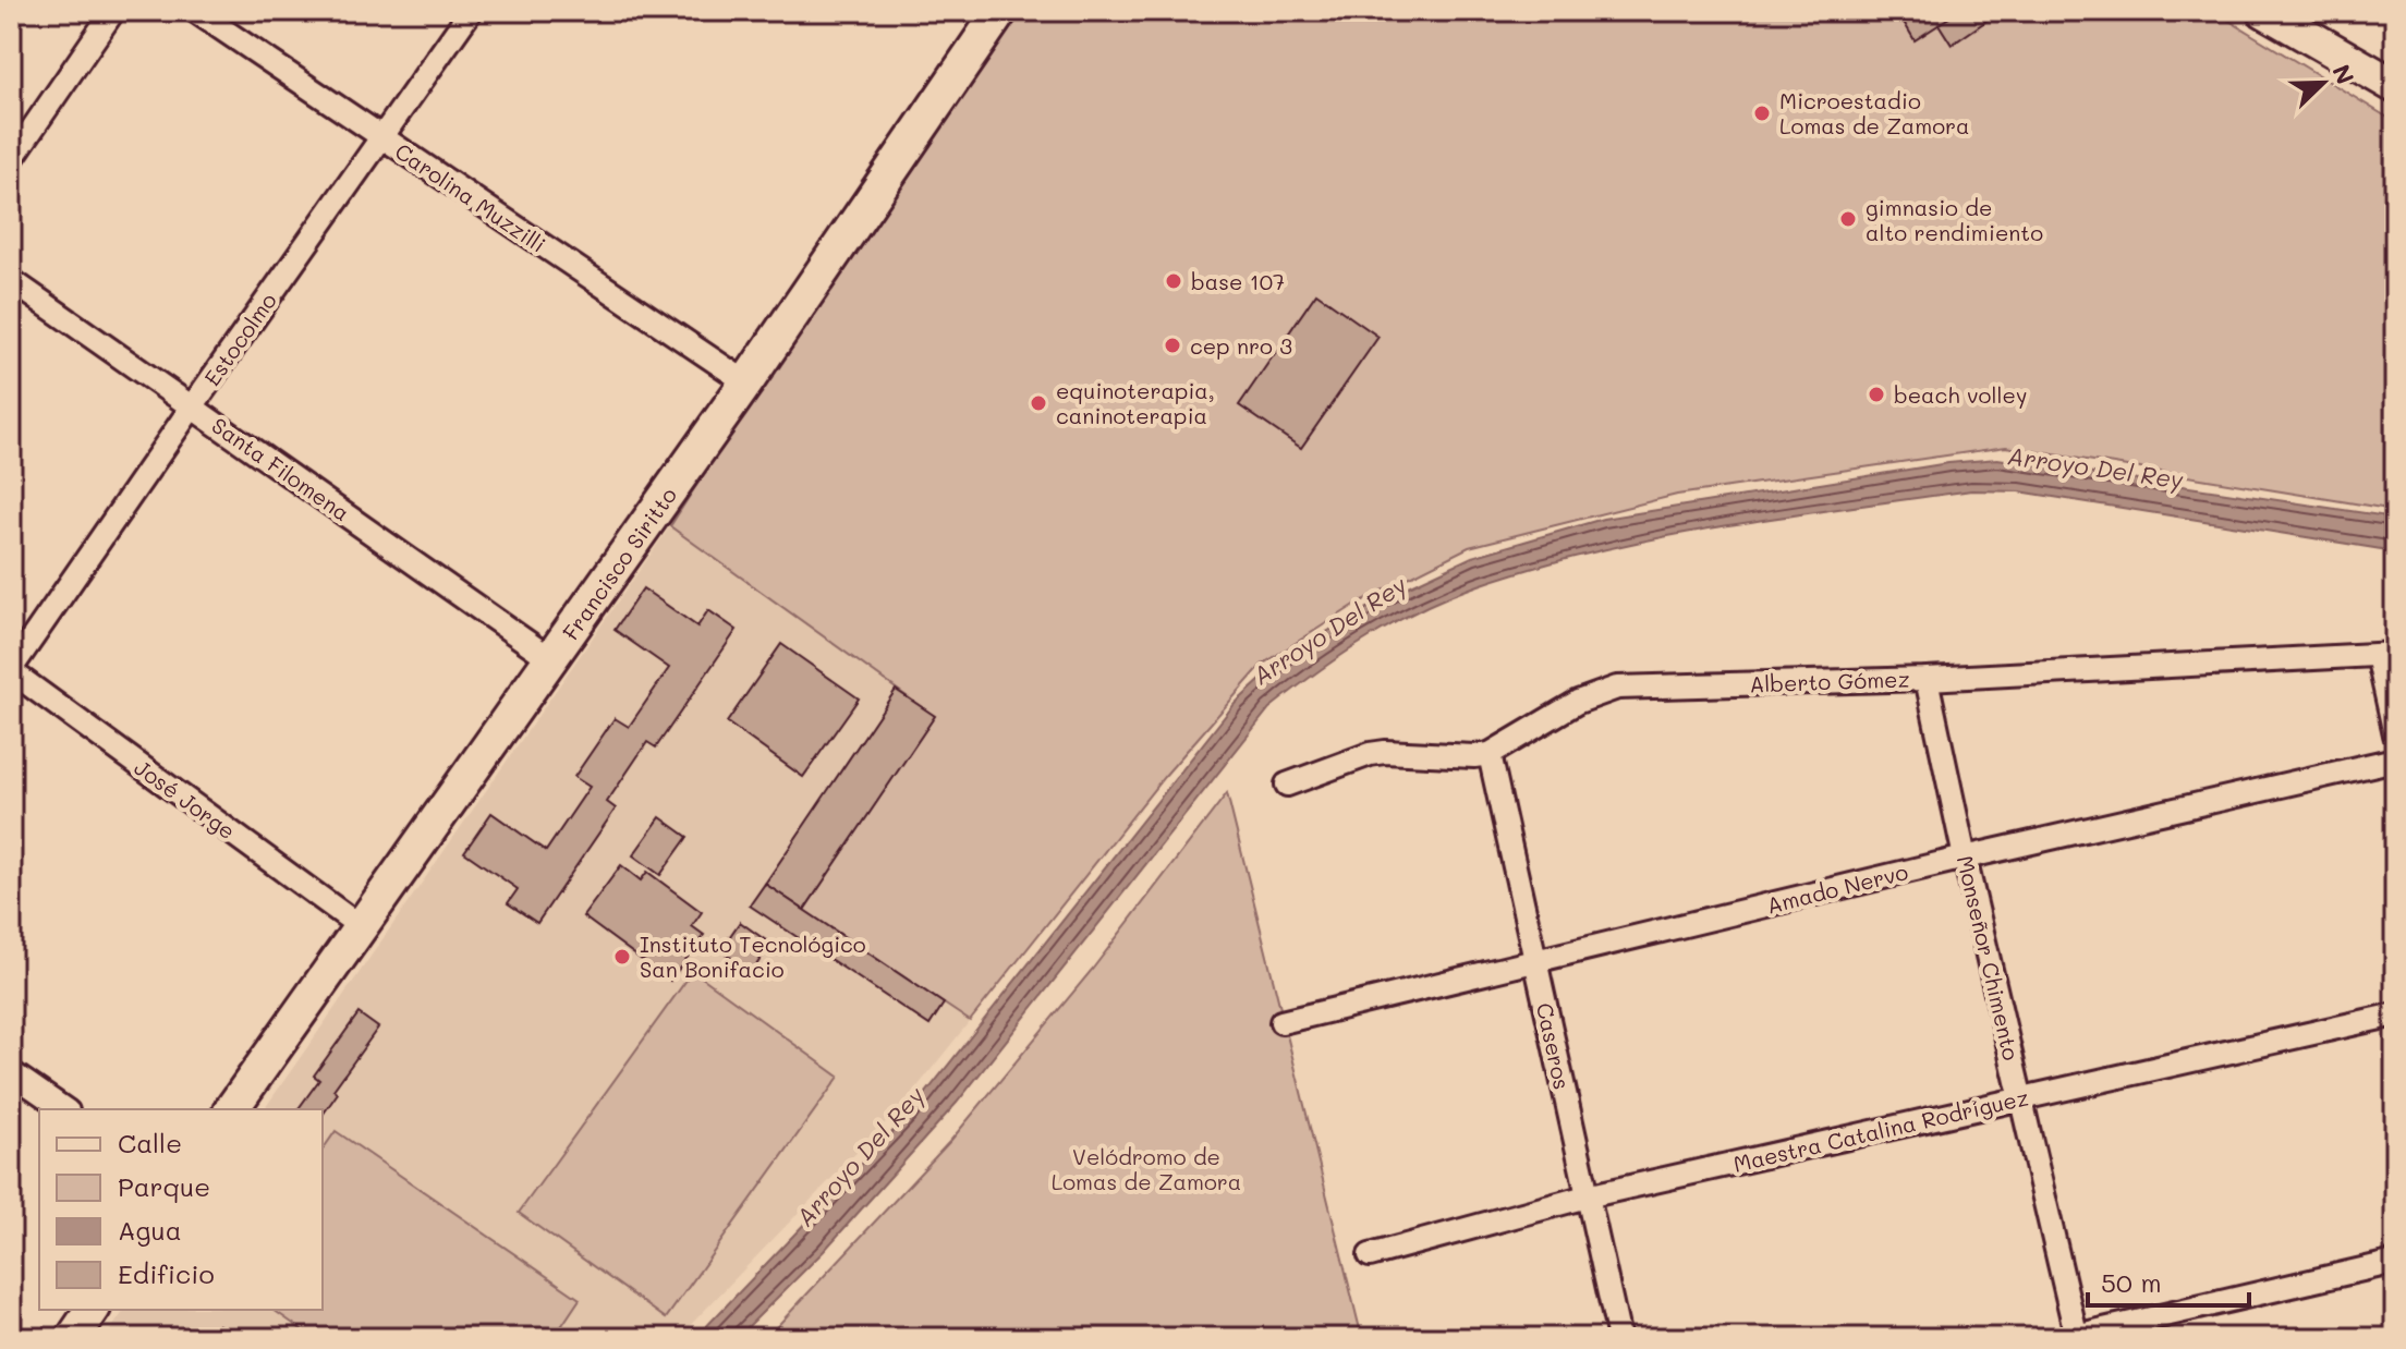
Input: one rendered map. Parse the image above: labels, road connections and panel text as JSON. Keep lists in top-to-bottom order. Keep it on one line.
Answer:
{"streets":{"street":["Carolina Muzzilli","Estocolmo","Santa Filomena","Francisco Siritto","Alberto Gómez","José Jorge","Amado Nervo","Monseñor Chimento","Caseros","Maestra Catalina Rodríguez"]},"crossings":[["Carolina Muzzilli","Estocolmo"],["Carolina Muzzilli","Francisco Siritto"],["Estocolmo","Santa Filomena"],["Estocolmo","José Jorge"],["Santa Filomena","Francisco Siritto"],["Francisco Siritto","José Jorge"],["Alberto Gómez","Monseñor Chimento"],["Alberto Gómez","Caseros"],["Amado Nervo","Monseñor Chimento"],["Amado Nervo","Caseros"],["Monseñor Chimento","Maestra Catalina Rodríguez"],["Caseros","Maestra Catalina Rodríguez"]],"water":["Arroyo Del Rey"],"parks":["Velódromo de Lomas de Zamora"],"places":["Microestadio Lomas de Zamora","gimnasio de alto rendimiento","base 107","cep nro 3","beach volley","equinoterapia, caninoterapia","Instituto Tecnológico San Bonifacio"],"legend":["Calle","Parque","Agua","Edificio"],"scale_bar":"50 m","north":"top right"}
